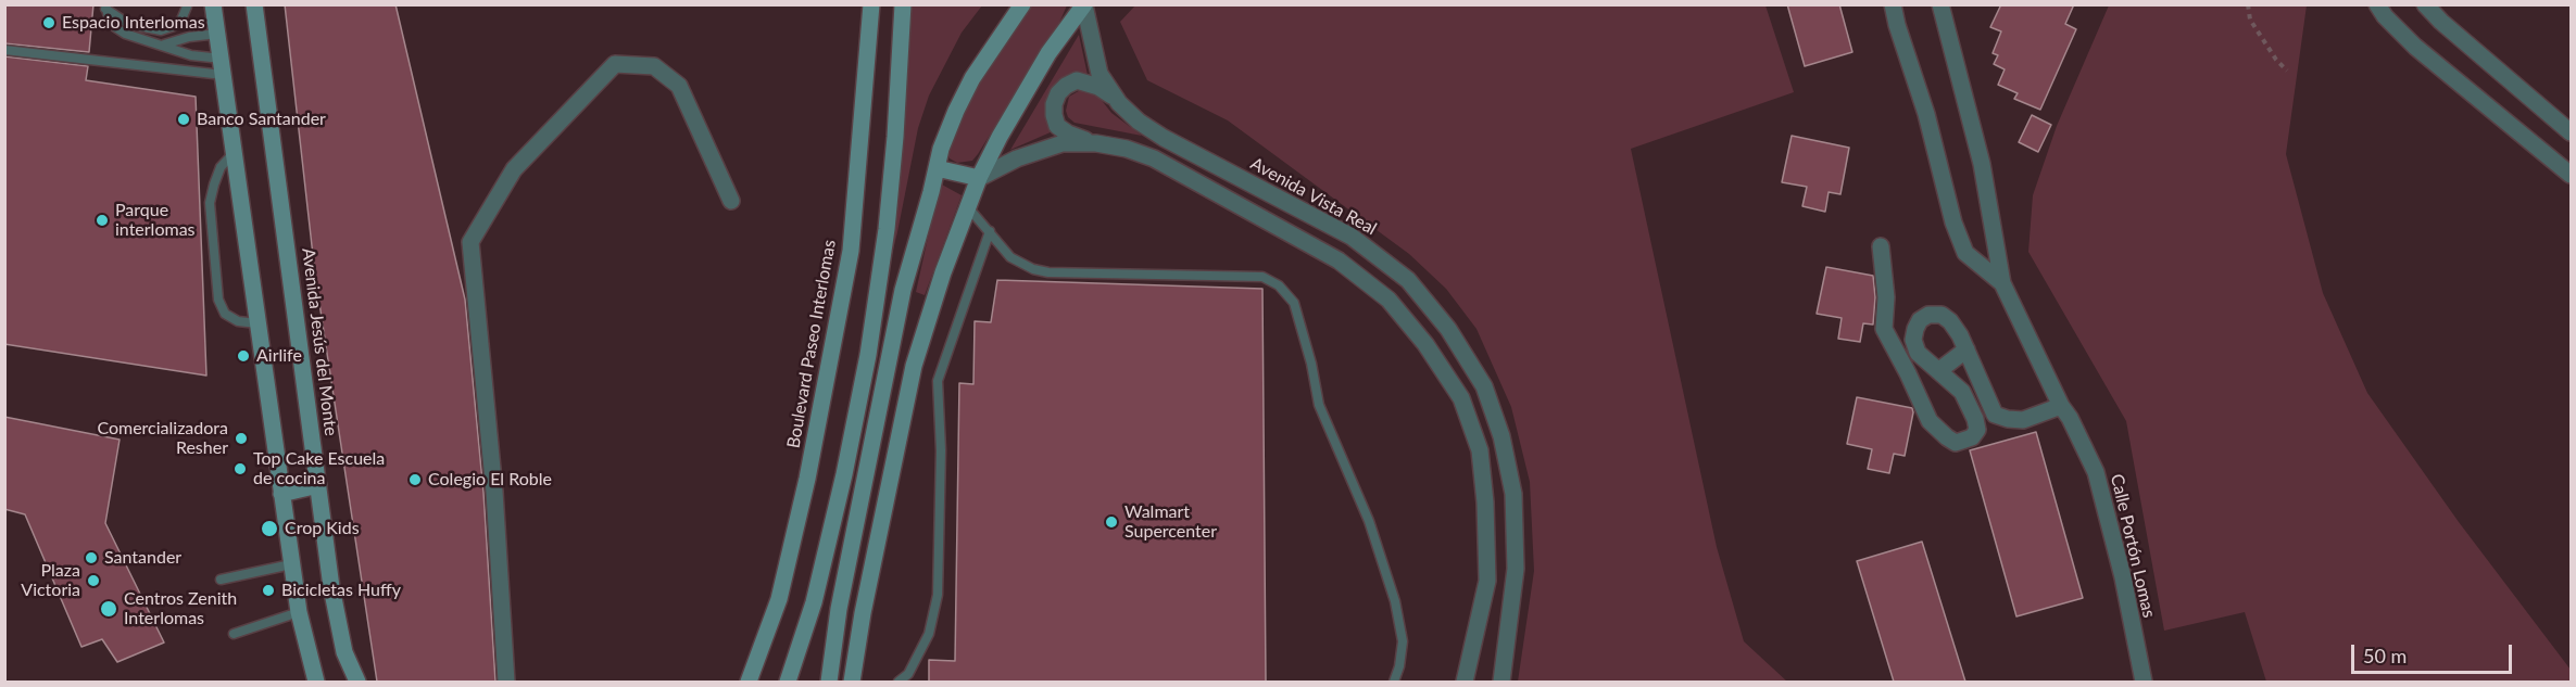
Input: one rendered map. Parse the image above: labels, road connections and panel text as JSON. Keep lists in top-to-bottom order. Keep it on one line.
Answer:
{"streets":{"main road":["Avenida Jesús del Monte","Boulevard Paseo Interlomas"],"street":["Avenida Vista Real","Calle Portón Lomas"]},"places":["Espacio Interlomas","Banco Santander","Parque interlomas","Airlife","Comercializadora Resher","Top Cake Escuela de cocina","Colegio El Roble","Walmart Supercenter","Crop Kids","Santander","Plaza Victoria","Bicicletas Huffy","Centros Zenith Interlomas"],"scale_bar":"50 m"}
